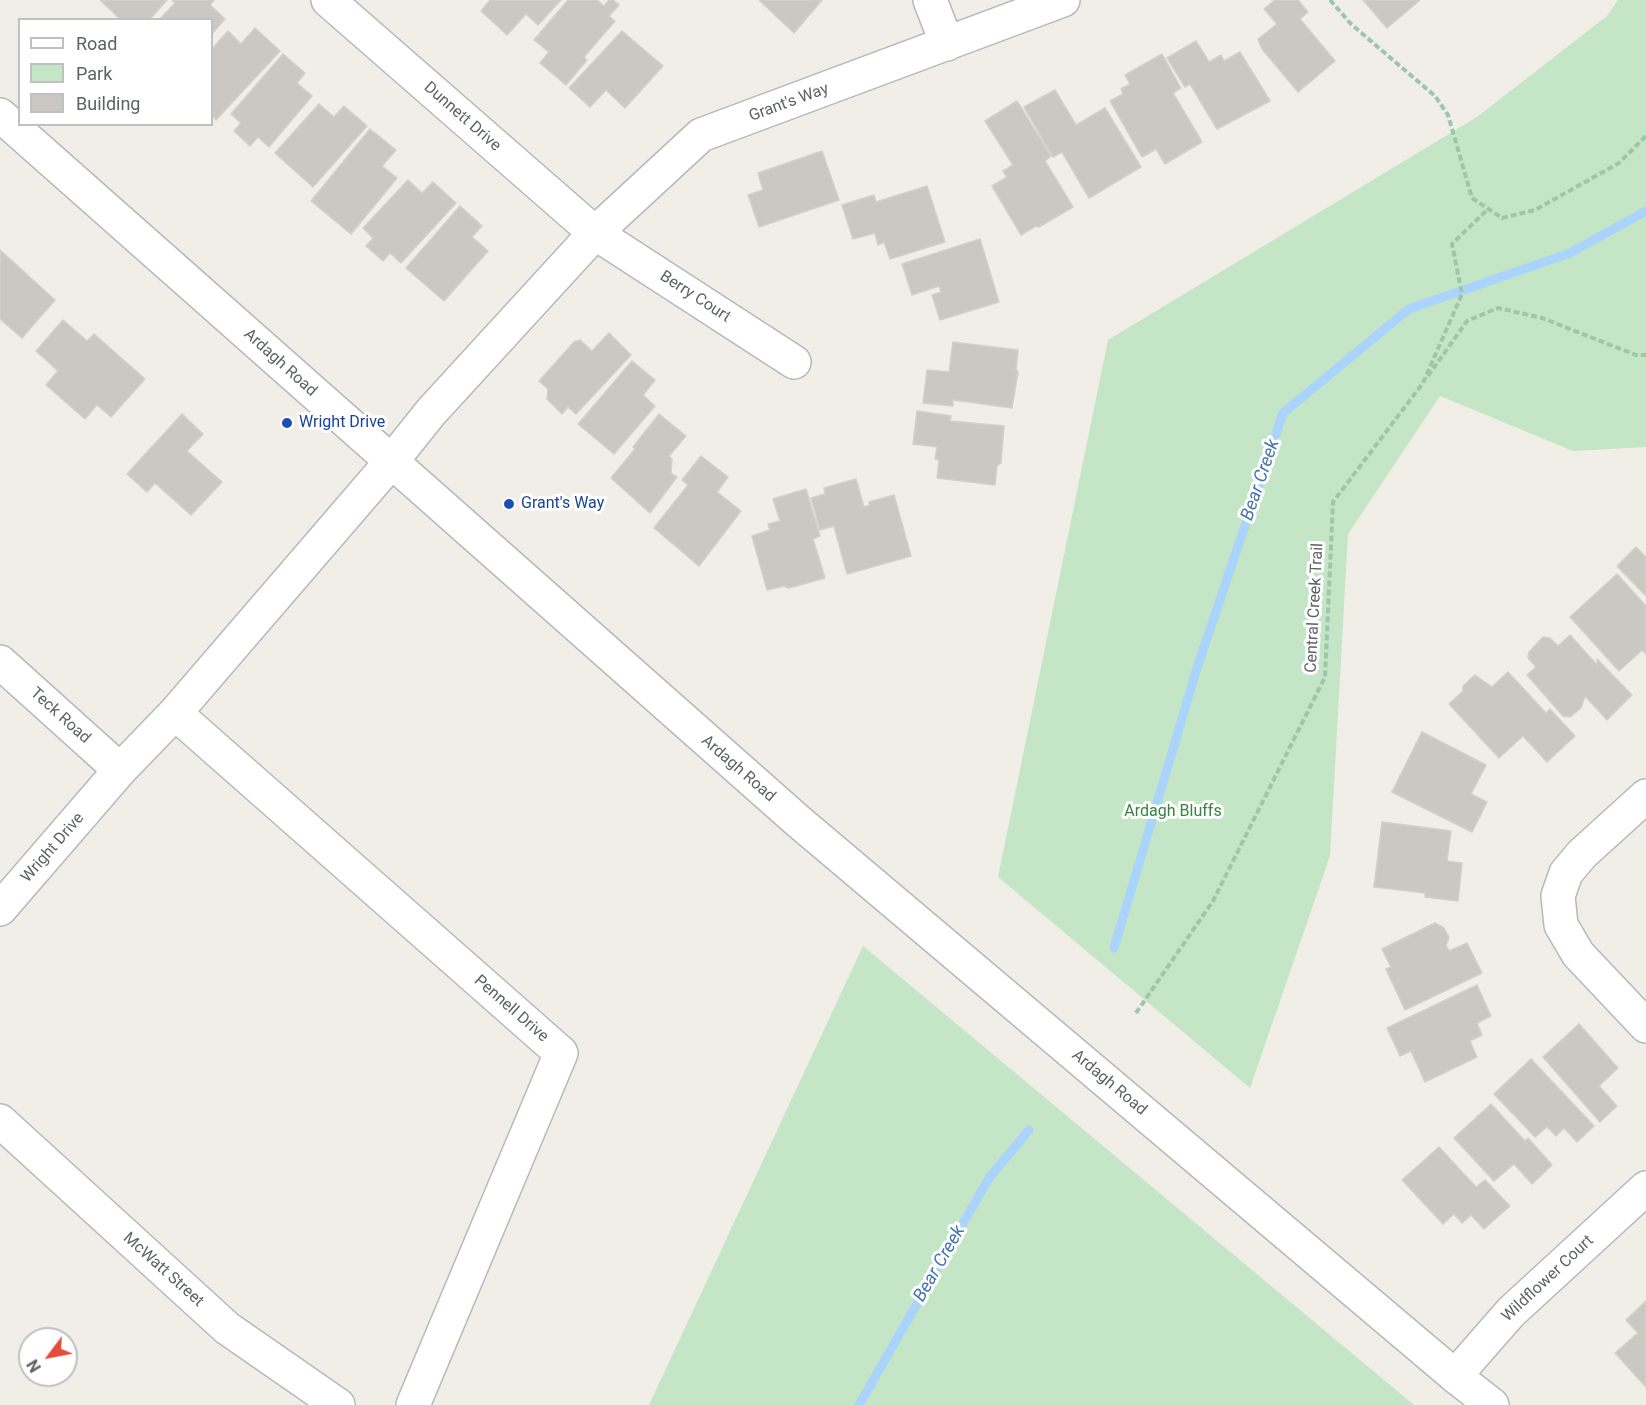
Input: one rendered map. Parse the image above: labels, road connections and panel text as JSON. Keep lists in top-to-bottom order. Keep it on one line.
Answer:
{"streets":{"street":["Grant's Way","Dunnett Drive","Berry Court","Ardagh Road","Teck Road","Wright Drive","Pennell Drive","McWatt Street","Wildflower Court"],"path":["Central Creek Trail"]},"crossings":[["Grant's Way","Dunnett Drive"],["Grant's Way","Berry Court"],["Grant's Way","Ardagh Road"],["Grant's Way","Wright Drive"],["Dunnett Drive","Berry Court"],["Ardagh Road","Wright Drive"],["Ardagh Road","Wildflower Court"],["Teck Road","Wright Drive"],["Wright Drive","Pennell Drive"]],"water":["Bear Creek"],"parks":["Ardagh Bluffs"],"places":["Wright Drive","Grant's Way"],"legend":["Road","Park","Building"],"north":"bottom left"}
